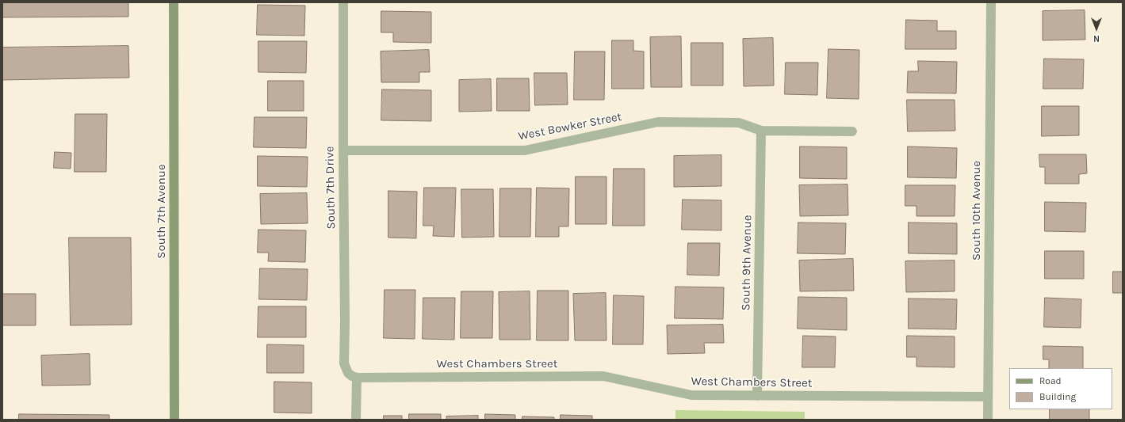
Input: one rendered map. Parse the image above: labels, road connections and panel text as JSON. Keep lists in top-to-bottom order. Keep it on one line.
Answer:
{"streets":{"main road":["South 7th Avenue"],"street":["West Bowker Street","South 7th Drive","South 10th Avenue","South 9th Avenue","West Chambers Street"]},"crossings":[["West Bowker Street","South 7th Drive"],["West Bowker Street","South 9th Avenue"],["South 7th Drive","West Chambers Street"],["South 10th Avenue","West Chambers Street"],["South 9th Avenue","West Chambers Street"]],"legend":["Road","Building"],"north":"bottom"}
